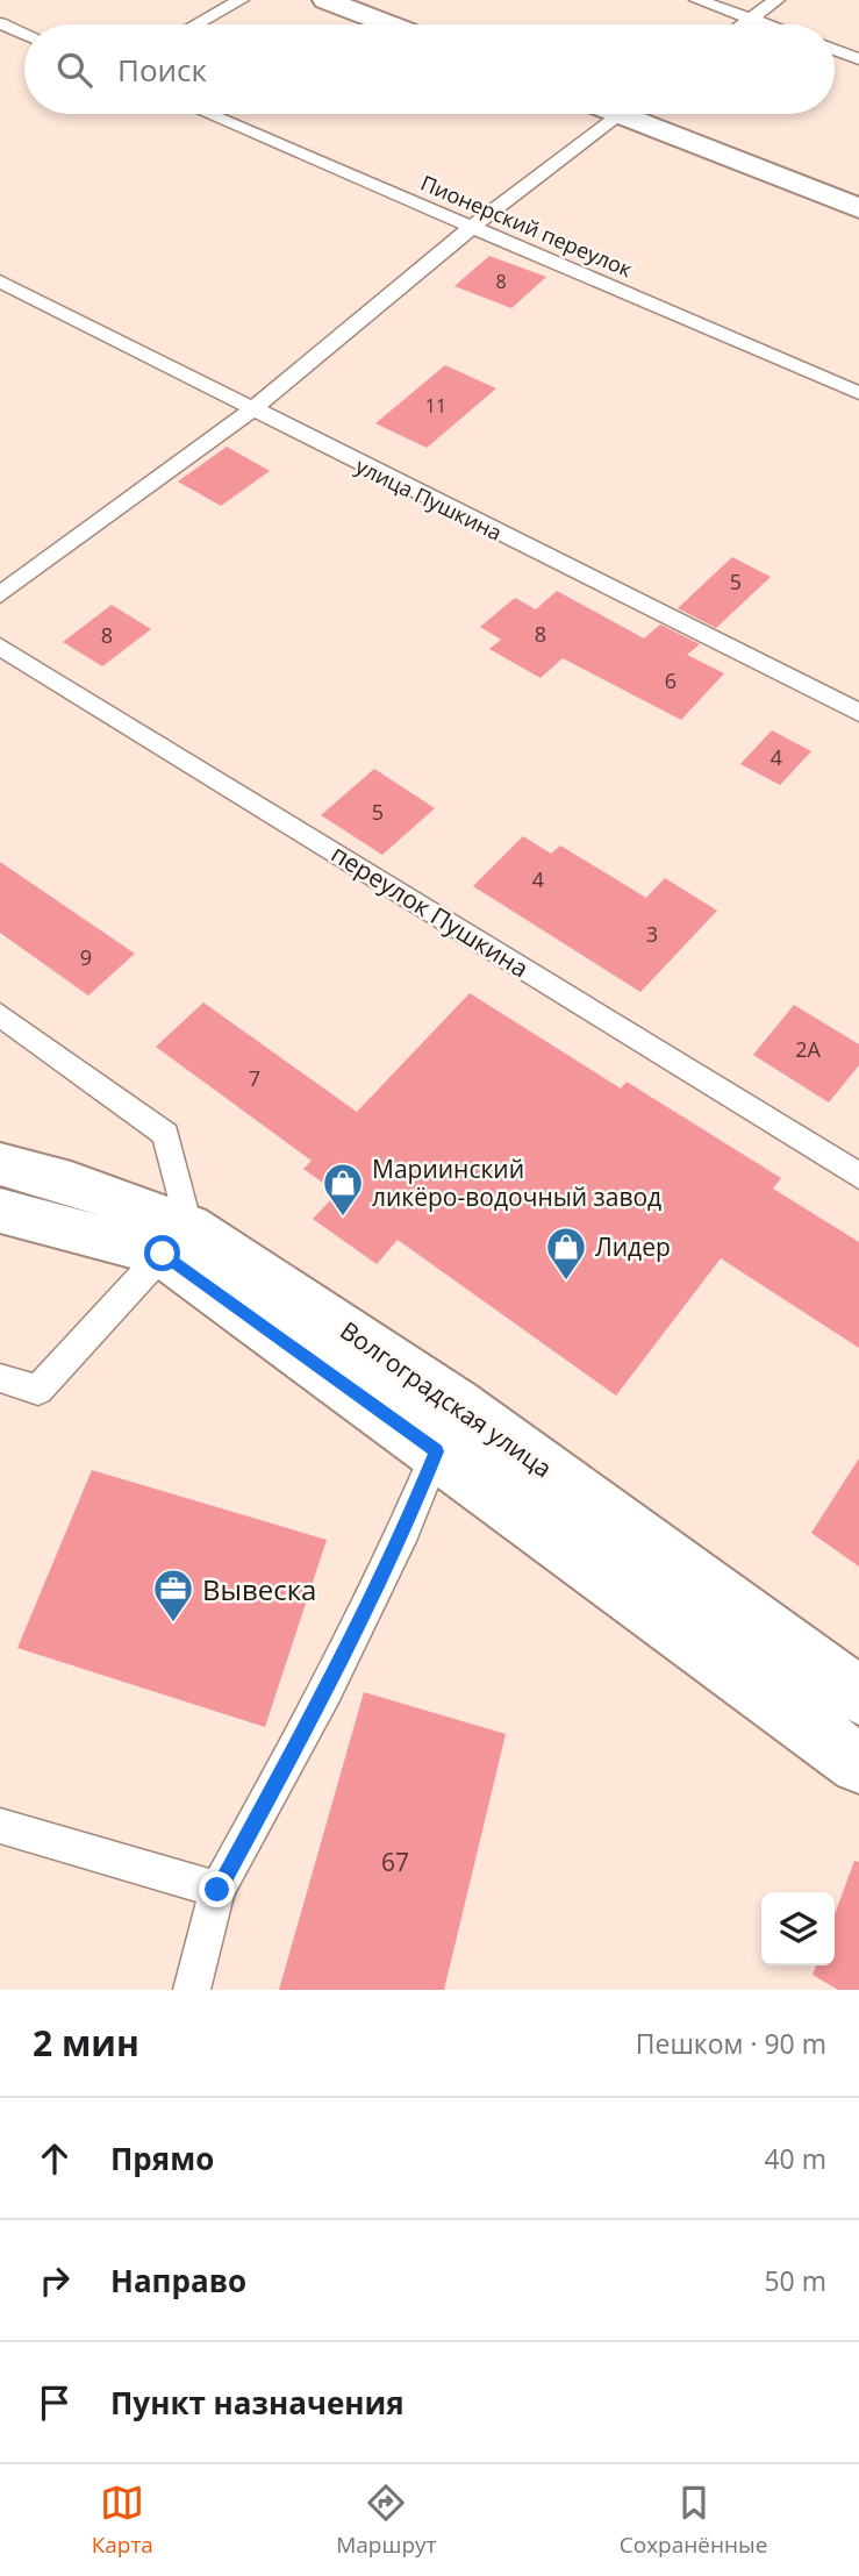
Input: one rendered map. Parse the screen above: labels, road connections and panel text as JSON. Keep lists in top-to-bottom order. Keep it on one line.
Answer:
{"streets":{"main road":["Волгоградская улица"],"lane":["Пионерский переулок","улица Пушкина","переулок Пушкина"]},"places":{"shop":["Мариинский ликёро-водочный завод","Лидер"],"office":["Вывеска"]},"house_numbers":["8","11","5","8","8","6","4","5","4","3","9","2А","7","67"],"page":{"search":"Поиск","heading":["2 мин","Пешком · 90 m"],"list":[["Прямо","40 m"],["Направо","50 m"],"Пункт назначения"],"nav":["Карта","Маршрут","Сохранённые"]}}
